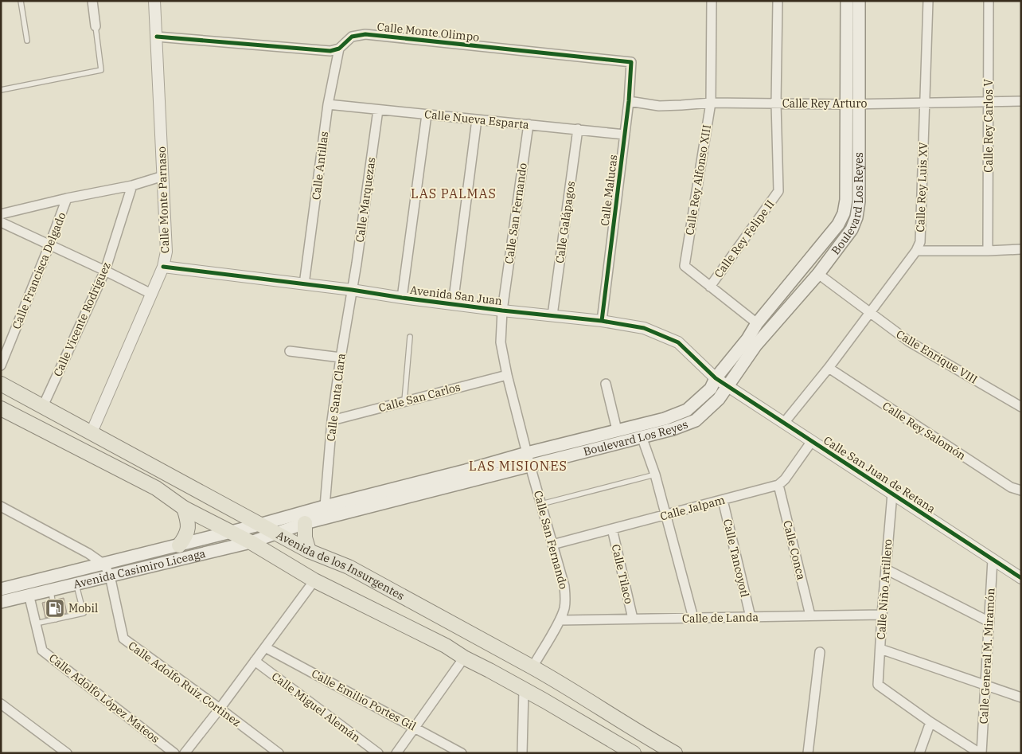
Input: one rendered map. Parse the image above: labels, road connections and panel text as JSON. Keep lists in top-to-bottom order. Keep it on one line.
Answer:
{"streets":{"main road":["Boulevard Los Reyes","Avenida de los Insurgentes","Avenida Casimiro Liceaga"],"street":["Calle Monte Olimpo","Calle Rey Arturo","Calle Nueva Esparta","Calle Rey Carlos V","Calle Antillas","Calle Rey Alfonso XIII","Calle Rey Luis XV","Calle Malucas","Calle Monte Parnaso","Calle Marquezas","Calle San Fernando","Calle Galápagos","Calle Rey Felipe II","Calle Francisca Delgado","Avenida San Juan","Calle Vicente Rodríguez","Calle Enrique VIII","Calle Santa Clara","Calle San Carlos","Calle Rey Salomón","Calle San Juan de Retana","Calle Jalpam","Calle Conca","Calle Tancoyotl","Calle Tilaco","Calle Niño Artillero","Calle de Landa","Calle General M. Miramón","Calle Adolfo Ruiz Cortinez","Calle Adolfo López Mateos","Calle Emilio Portes Gil","Calle Miguel Alemán"]},"crossings":[["Calle Monte Olimpo","Calle Antillas"],["Calle Monte Olimpo","Calle Malucas"],["Calle Rey Arturo","Calle Rey Carlos V"],["Calle Rey Arturo","Calle Rey Alfonso XIII"],["Calle Rey Arturo","Calle Rey Luis XV"],["Calle Rey Arturo","Calle Malucas"],["Calle Rey Arturo","Boulevard Los Reyes"],["Calle Rey Arturo","Calle Rey Felipe II"],["Calle Nueva Esparta","Calle Antillas"],["Calle Nueva Esparta","Calle Malucas"],["Calle Nueva Esparta","Calle Marquezas"],["Calle Nueva Esparta","Calle San Fernando"],["Calle Nueva Esparta","Calle Galápagos"],["Calle Antillas","Avenida San Juan"],["Calle Rey Alfonso XIII","Boulevard Los Reyes"],["Calle Rey Alfonso XIII","Calle Rey Felipe II"],["Calle Rey Luis XV","Calle Enrique VIII"],["Calle Rey Luis XV","Calle Rey Salomón"],["Calle Rey Luis XV","Calle San Juan de Retana"],["Calle Malucas","Avenida San Juan"],["Calle Monte Parnaso","Avenida San Juan"],["Calle Monte Parnaso","Avenida de los Insurgentes"],["Calle Marquezas","Avenida San Juan"],["Calle Marquezas","Calle Santa Clara"],["Boulevard Los Reyes","Calle San Fernando"],["Boulevard Los Reyes","Avenida San Juan"],["Boulevard Los Reyes","Calle Enrique VIII"],["Boulevard Los Reyes","Calle Santa Clara"],["Boulevard Los Reyes","Calle San Juan de Retana"],["Boulevard Los Reyes","Avenida de los Insurgentes"],["Boulevard Los Reyes","Avenida Casimiro Liceaga"],["Calle San Fernando","Avenida San Juan"],["Calle San Fernando","Calle San Carlos"],["Calle San Fernando","Calle Jalpam"],["Calle San Fernando","Avenida de los Insurgentes"],["Calle San Fernando","Calle de Landa"],["Calle Galápagos","Avenida San Juan"],["Avenida San Juan","Calle Santa Clara"],["Avenida San Juan","Calle San Juan de Retana"],["Calle Vicente Rodríguez","Avenida de los Insurgentes"],["Calle Santa Clara","Calle San Carlos"],["Calle San Juan de Retana","Calle Niño Artillero"],["Calle San Juan de Retana","Calle General M. Miramón"],["Calle Jalpam","Calle Conca"],["Calle Jalpam","Calle Tancoyotl"],["Calle Jalpam","Calle Tilaco"],["Calle Conca","Calle de Landa"],["Calle Tancoyotl","Calle de Landa"],["Avenida de los Insurgentes","Avenida Casimiro Liceaga"],["Avenida Casimiro Liceaga","Calle Adolfo Ruiz Cortinez"],["Avenida Casimiro Liceaga","Calle Adolfo López Mateos"],["Calle Tilaco","Calle de Landa"],["Calle Niño Artillero","Calle de Landa"]],"districts":["LAS PALMAS","LAS MISIONES"],"places":{"fuel station":["Mobil"]}}
